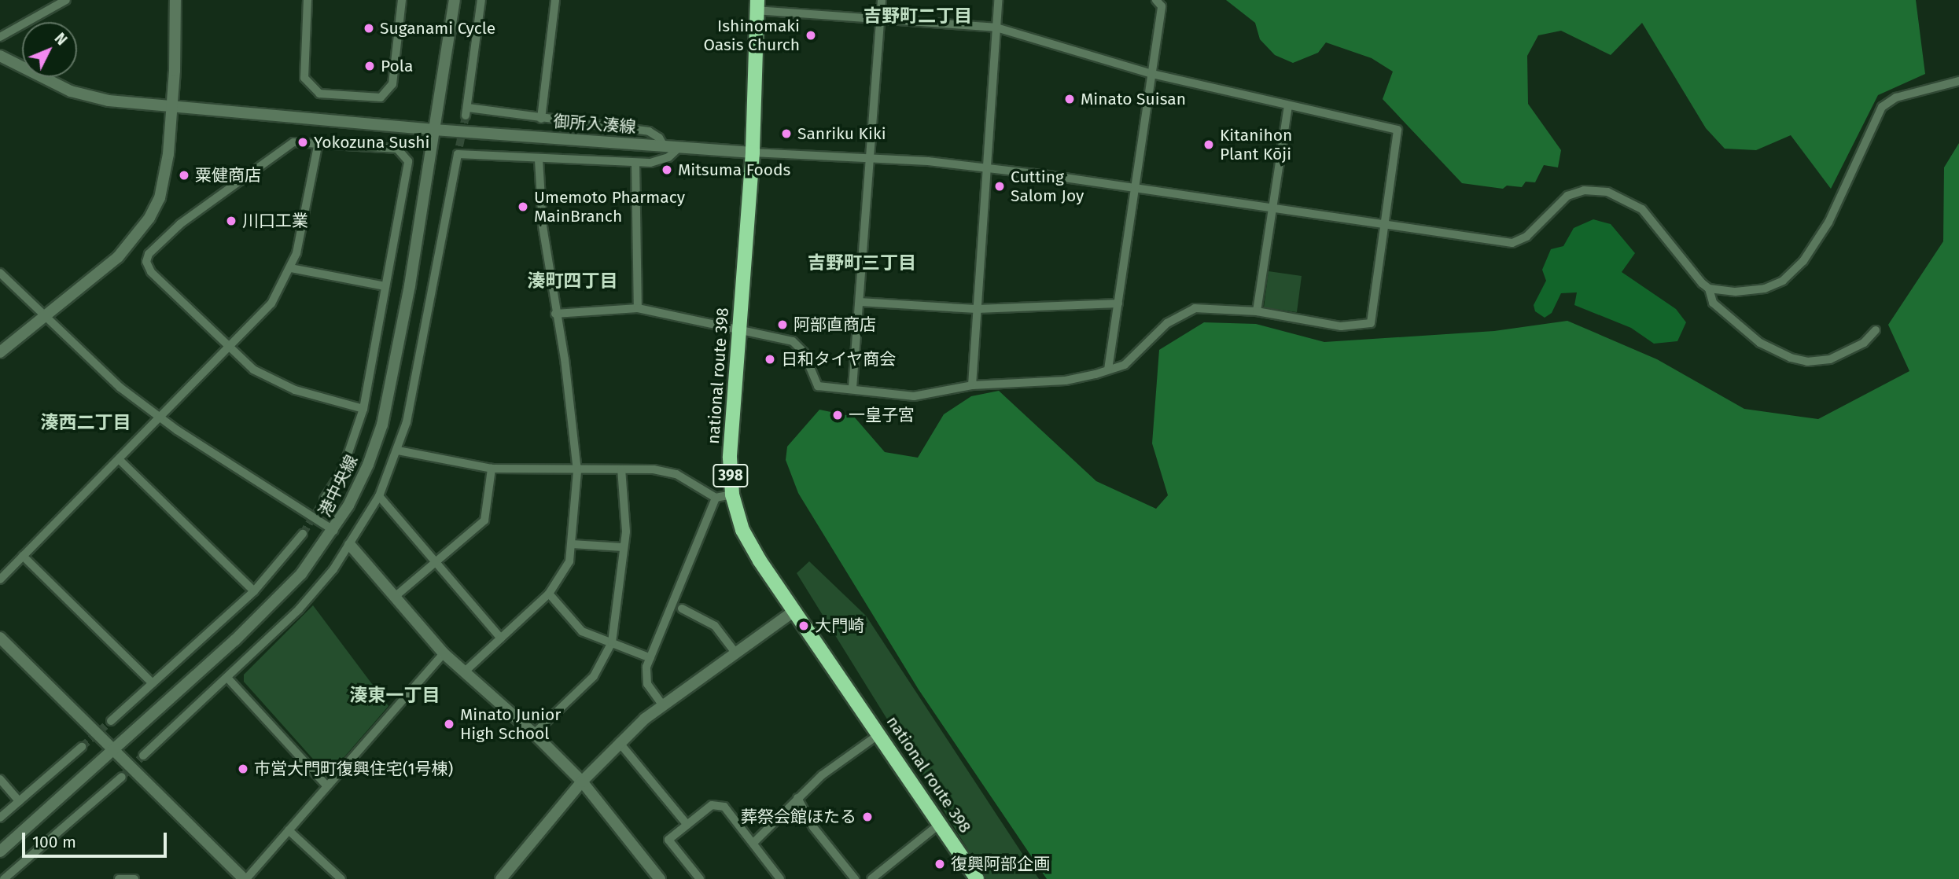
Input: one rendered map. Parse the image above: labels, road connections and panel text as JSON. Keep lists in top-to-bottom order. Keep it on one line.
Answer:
{"streets":{"highway":["national route 398","398"],"street":["御所入湊線","港中央線"]},"crossings":[["御所入湊線","national route 398"],["御所入湊線","港中央線"]],"districts":["吉野町二丁目","吉野町三丁目","湊町四丁目","湊西二丁目","湊東一丁目"],"places":["Suganami Cycle","Ishinomaki Oasis Church","Pola","Minato Suisan","Sanriku Kiki","Yokozuna Sushi","Kitanihon Plant Kōji","Mitsuma Foods","粟健商店","Cutting Salom Joy","Umemoto Pharmacy MainBranch","川口工業","阿部直商店","日和タイヤ商会","一皇子宮","大門崎","Minato Junior High School","市営大門町復興住宅(1号棟)","葬祭会館ほたる","復興阿部企画"],"scale_bar":"100 m","north":"top right"}
